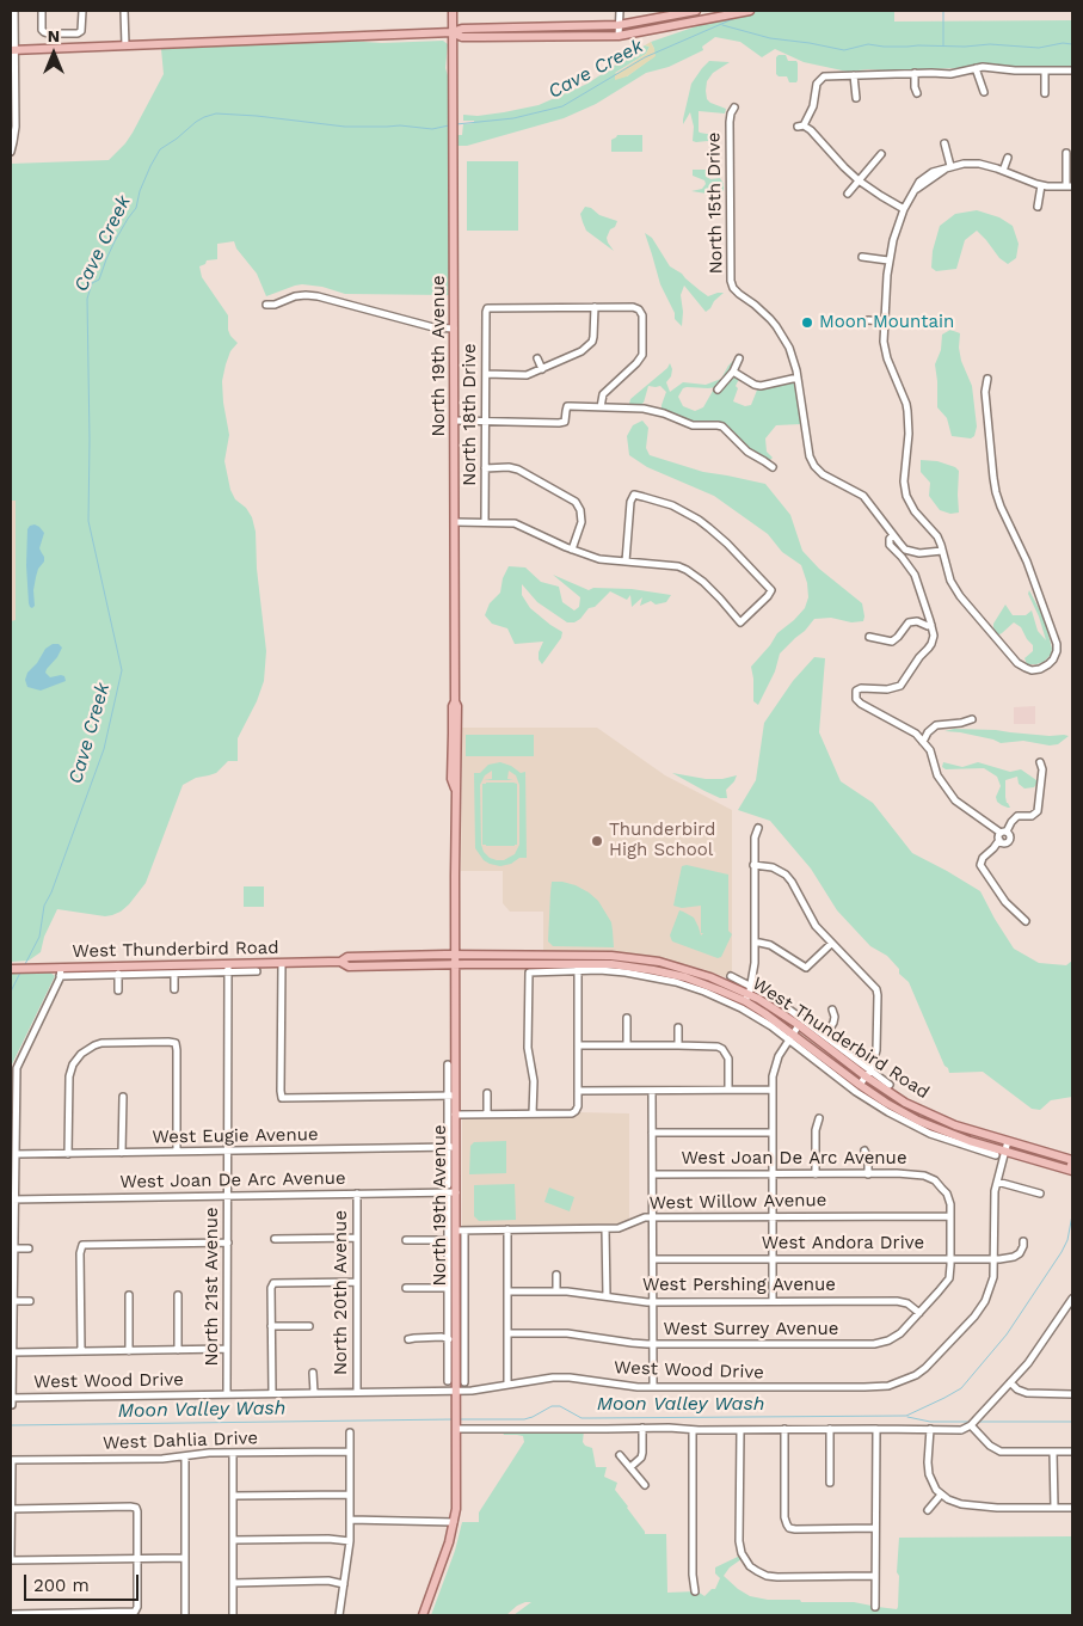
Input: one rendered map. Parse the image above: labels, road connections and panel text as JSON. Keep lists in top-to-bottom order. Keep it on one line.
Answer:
{"streets":{"main road":["North 19th Avenue","West Thunderbird Road"],"street":["North 15th Drive","North 18th Drive","West Eugie Avenue","West Joan De Arc Avenue","West Willow Avenue","West Andora Drive","West Pershing Avenue","North 21st Avenue","North 20th Avenue","West Surrey Avenue","West Wood Drive","West Dahlia Drive"]},"crossings":[["North 19th Avenue","West Thunderbird Road"],["North 19th Avenue","West Eugie Avenue"],["North 19th Avenue","West Joan De Arc Avenue"],["North 19th Avenue","West Willow Avenue"],["North 19th Avenue","West Wood Drive"],["West Thunderbird Road","North 21st Avenue"],["West Thunderbird Road","West Wood Drive"],["West Eugie Avenue","North 21st Avenue"],["West Joan De Arc Avenue","North 21st Avenue"],["West Joan De Arc Avenue","North 20th Avenue"],["West Joan De Arc Avenue","West Surrey Avenue"],["West Willow Avenue","West Surrey Avenue"],["West Andora Drive","West Surrey Avenue"],["West Andora Drive","West Wood Drive"],["West Pershing Avenue","West Surrey Avenue"],["North 21st Avenue","West Wood Drive"],["North 20th Avenue","West Wood Drive"]],"water":["Cave Creek","Moon Valley Wash"],"places":["Moon Mountain","Thunderbird High School"],"scale_bar":"200 m","north":"top"}
